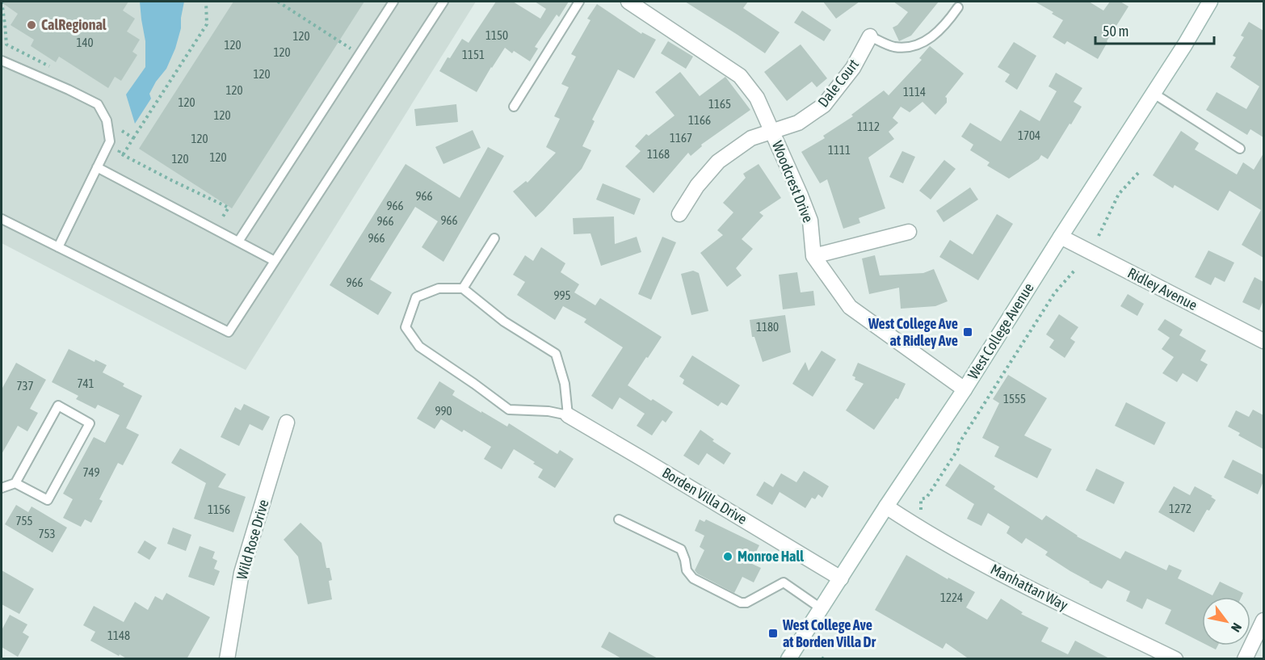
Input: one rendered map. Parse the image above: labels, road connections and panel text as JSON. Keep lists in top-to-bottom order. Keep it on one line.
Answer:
{"streets":{"street":["Dale Court","Woodcrest Drive","Ridley Avenue","West College Avenue","Borden Villa Drive","Wild Rose Drive","Manhattan Way"]},"crossings":[["Dale Court","Woodcrest Drive"],["Ridley Avenue","West College Avenue"],["West College Avenue","Borden Villa Drive"],["West College Avenue","Manhattan Way"]],"places":{"other":["CalRegional","Monroe Hall"],"transit":["West College Ave at Ridley Ave","West College Ave at Borden Villa Dr"]},"house_numbers":["1150","120","140","120","120","1151","120","120","1114","120","1165","120","1166","1112","1704","1167","120","1111","1168","120","120","966","966","966","966","966","966","995","1180","741","737","1555","990","749","1272","1156","755","753","1224","1148"],"scale_bar":"50 m","north":"bottom right"}
